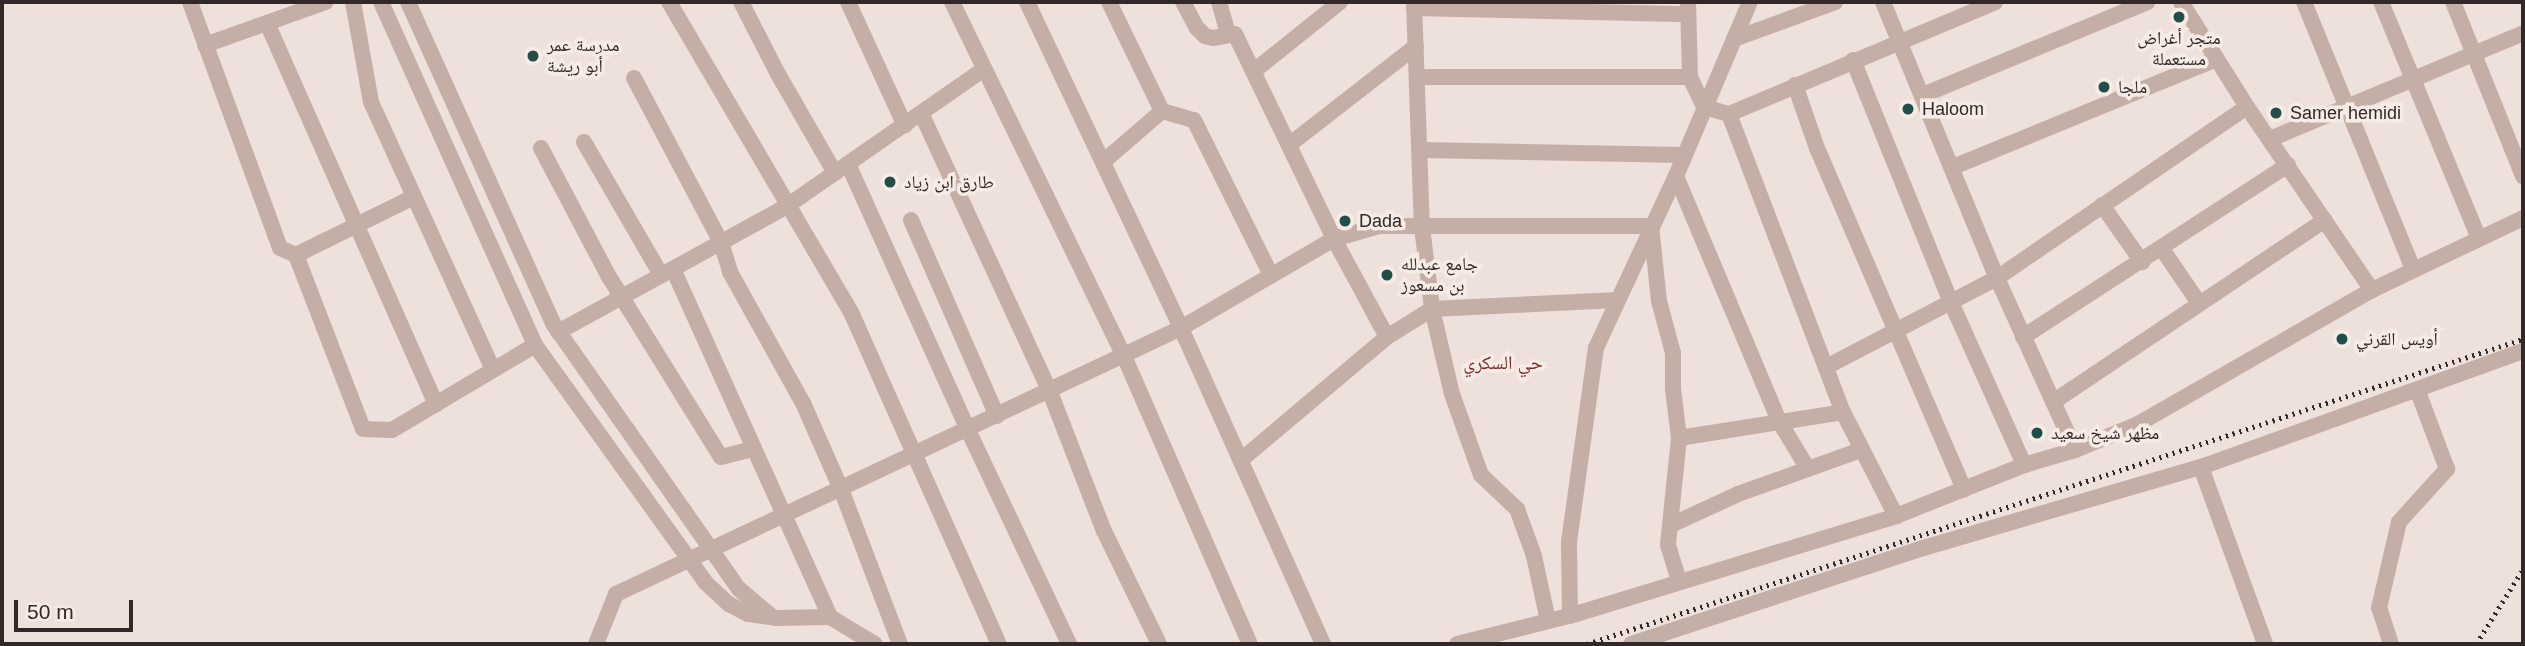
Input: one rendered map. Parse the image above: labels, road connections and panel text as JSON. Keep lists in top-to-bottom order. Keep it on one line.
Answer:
{"districts":["حي السكري"],"places":["متجر أغراض مستعملة","مدرسة عمر أبو ريشة","ملجا","Haloom","Samer hemidi","طارق ابن زياد","Dada","جامع عبدلله بن مسعوز","أويس القرني","مظهر شيخ سعيد"],"scale_bar":"50 m"}
